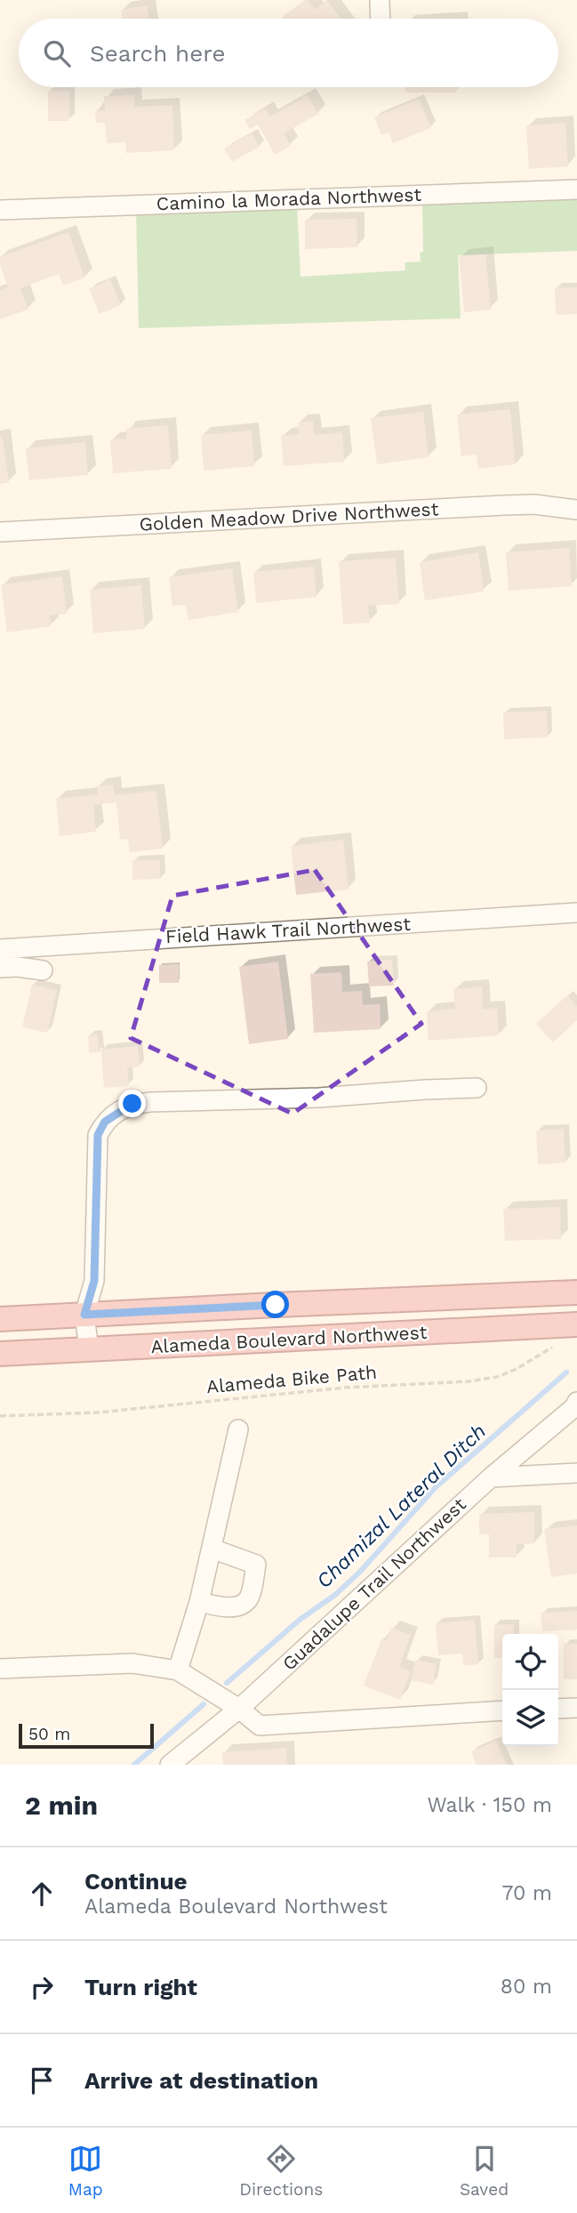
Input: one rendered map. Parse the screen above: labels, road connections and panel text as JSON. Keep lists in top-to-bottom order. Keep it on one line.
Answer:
{"streets":{"main road":["Alameda Boulevard Northwest"],"street":["Camino la Morada Northwest","Golden Meadow Drive Northwest","Field Hawk Trail Northwest","Guadalupe Trail Northwest"],"path":["Alameda Bike Path"]},"water":["Chamizal Lateral Ditch"],"scale_bar":"50 m","page":{"search":"Search here","scale":"50 m","heading":["2 min","Walk · 150 m"],"list":[["Continue","Alameda Boulevard Northwest","70 m"],["Turn right","80 m"],"Arrive at destination"],"nav":["Map","Directions","Saved"]}}
